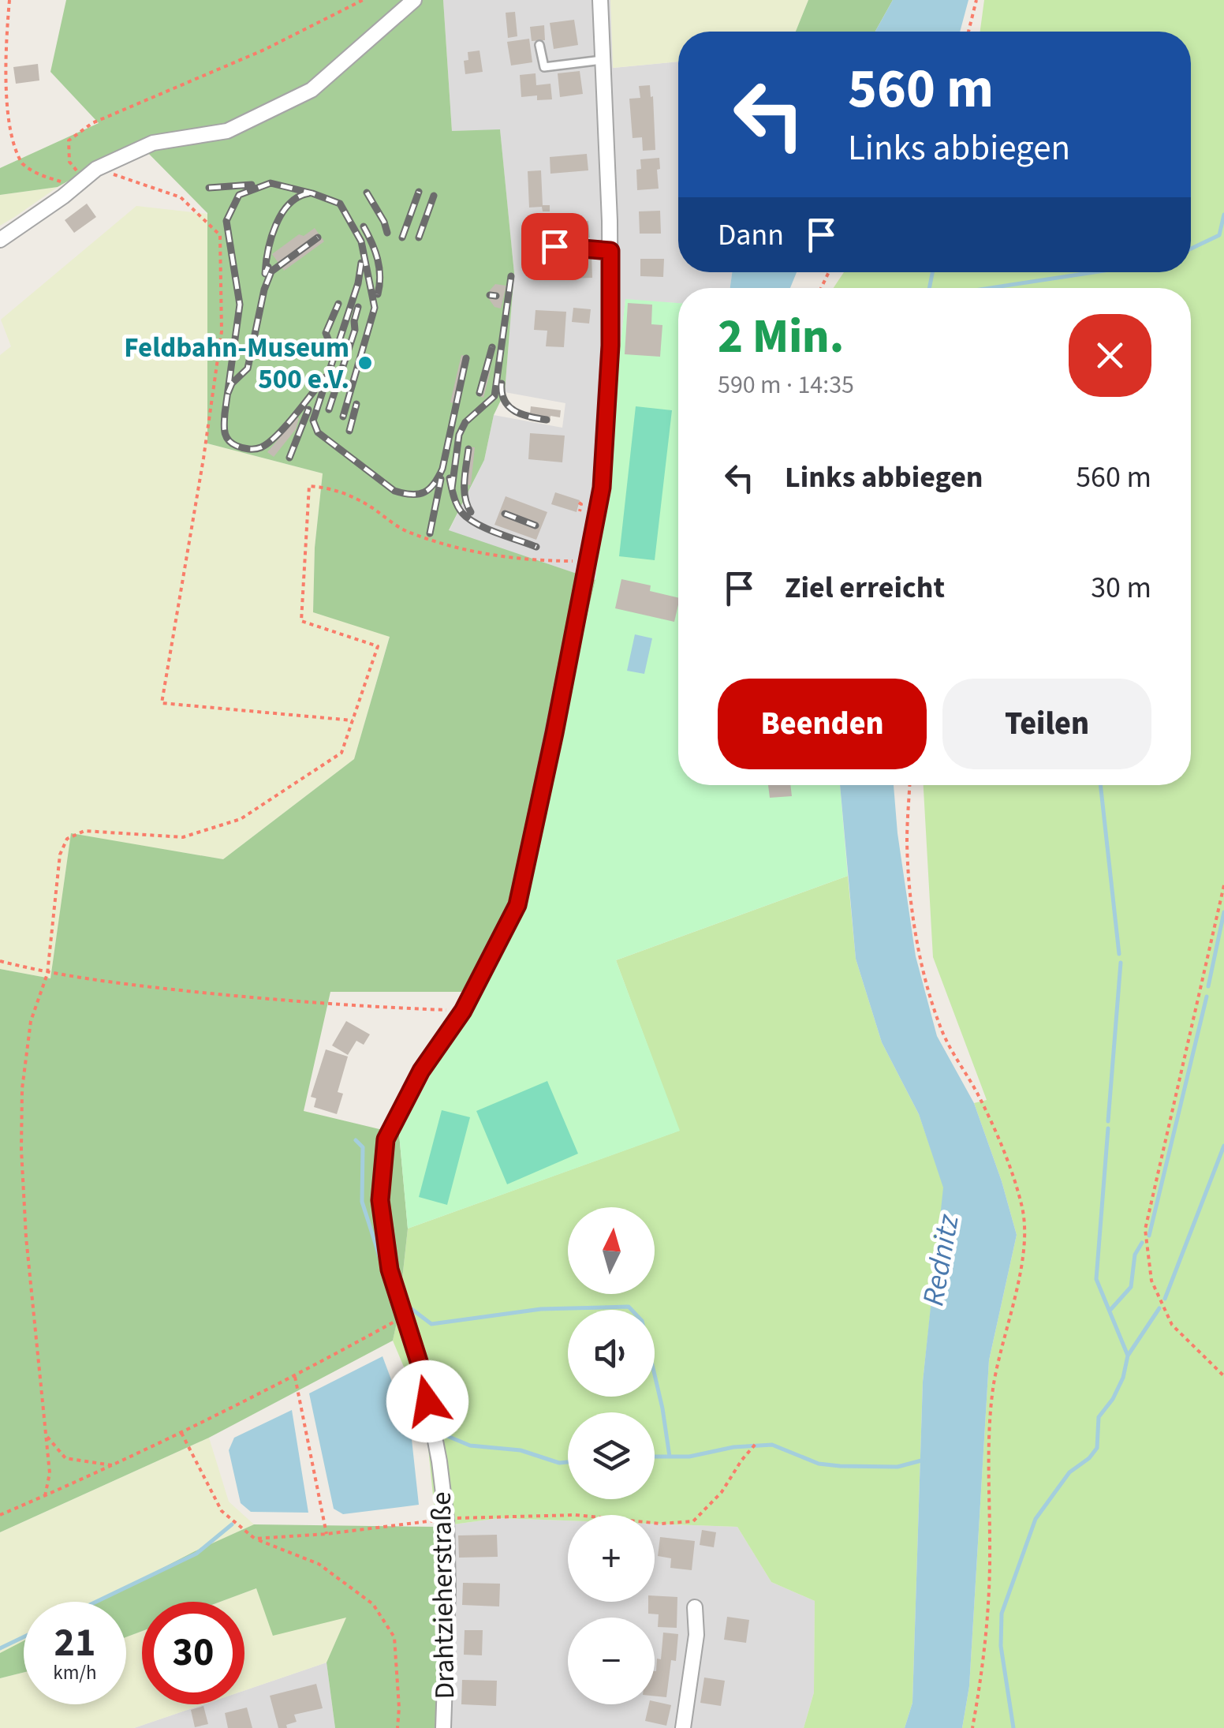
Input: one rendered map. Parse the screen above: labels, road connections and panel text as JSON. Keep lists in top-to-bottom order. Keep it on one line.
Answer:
{"streets":{"street":["Drahtzieherstraße"]},"water":["Rednitz"],"places":["Feldbahn-Museum 500 e.V."],"north":"top","page":{"turn":["560 m","Links abbiegen"],"then":"Dann","heading":["2 Min.","590 m · 14:35"],"list":[{"name":"Links abbiegen","value":"560 m"},{"name":"Ziel erreicht","value":"30 m"}],"buttons":["Beenden","Teilen"],"map_buttons":["+","−"],"speed":"21 km/h","limit":"30"}}
